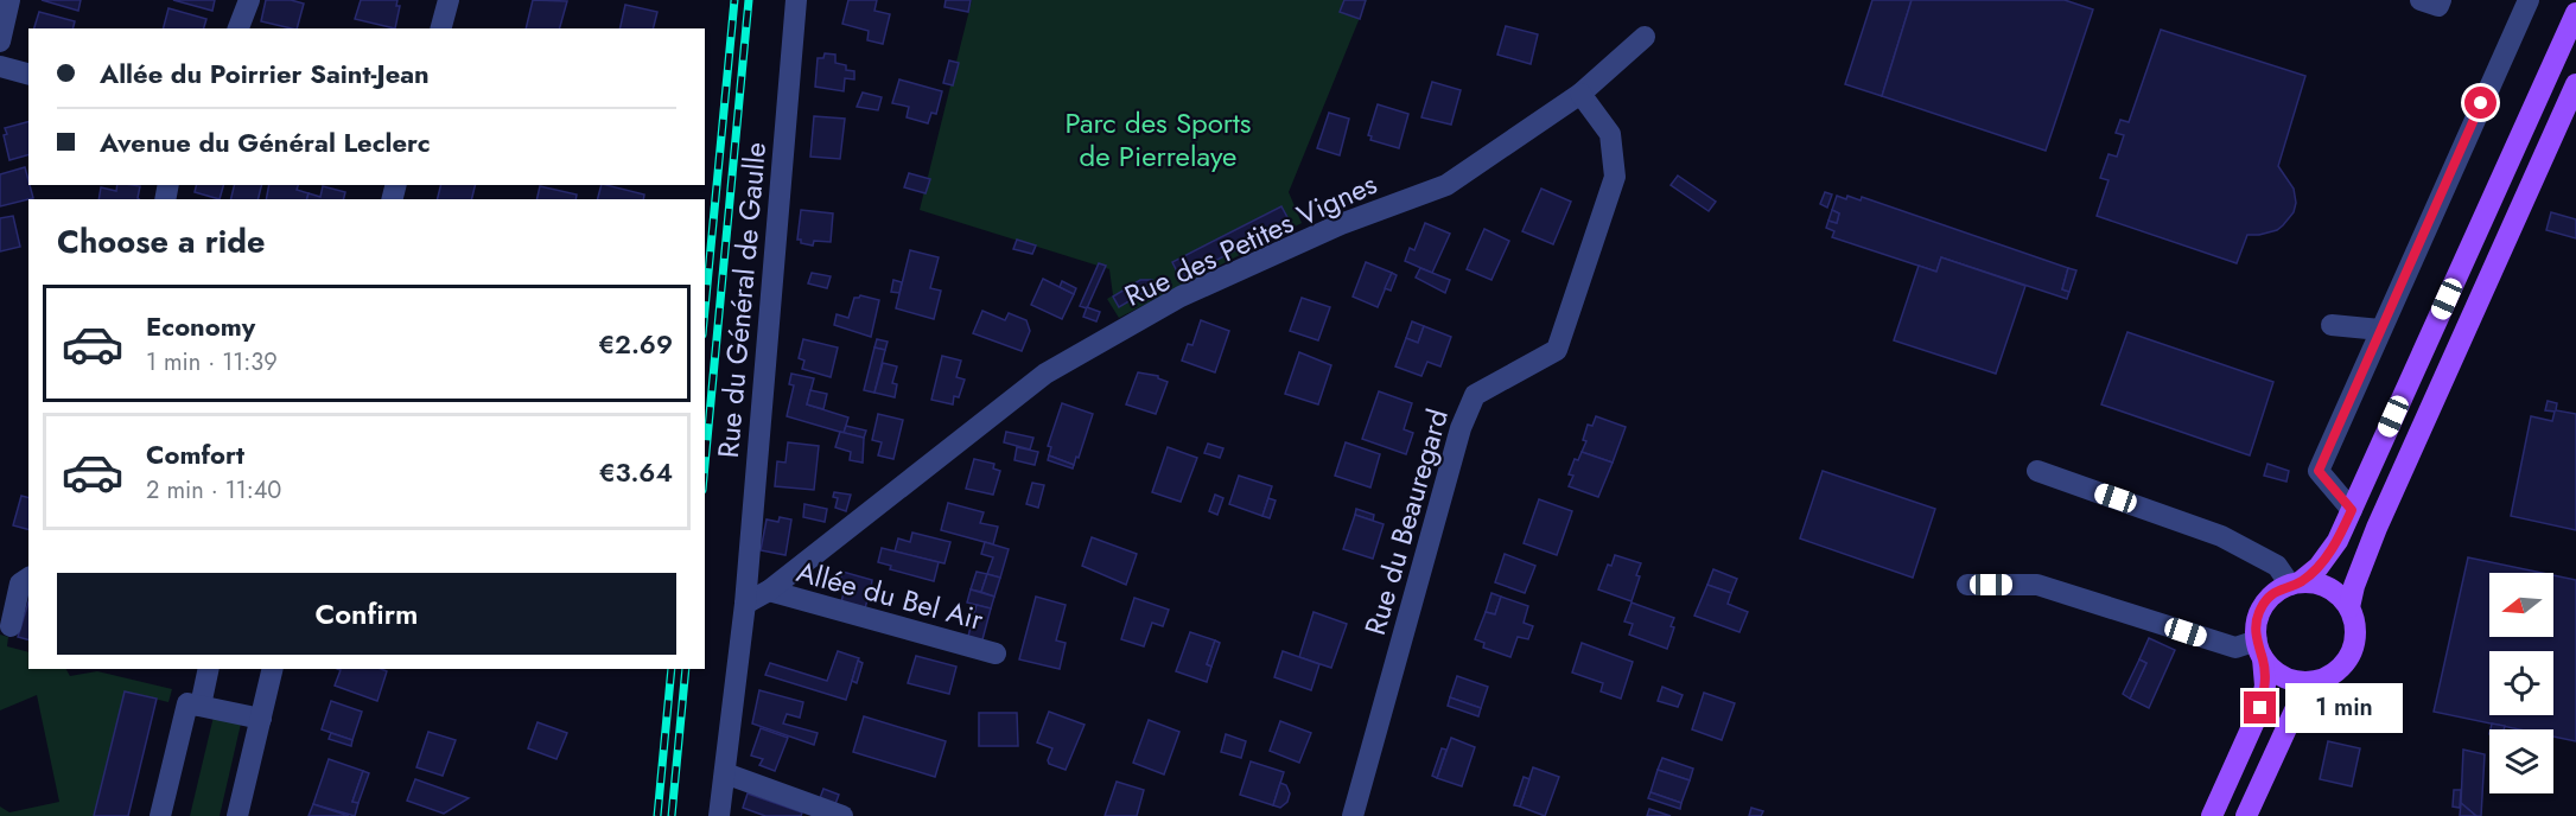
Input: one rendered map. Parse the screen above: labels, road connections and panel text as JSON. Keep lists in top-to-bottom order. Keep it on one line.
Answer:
{"streets":{"street":["Rue des Petites Vignes","Rue du Général de Gaulle","Rue du Beauregard","Allée du Bel Air"]},"crossings":[["Rue des Petites Vignes","Rue du Général de Gaulle"],["Rue des Petites Vignes","Rue du Beauregard"],["Rue des Petites Vignes","Allée du Bel Air"]],"parks":["Parc des Sports de Pierrelaye"],"north":"left","page":{"banner":["Allée du Poirrier Saint-Jean","Avenue du Général Leclerc"],"heading":"Choose a ride","list":[{"name":"Economy","note":"1 min · 11:39","value":"€2.69"},{"name":"Comfort","note":"2 min · 11:40","value":"€3.64"}],"buttons":"Confirm","bubble":"1 min"}}
